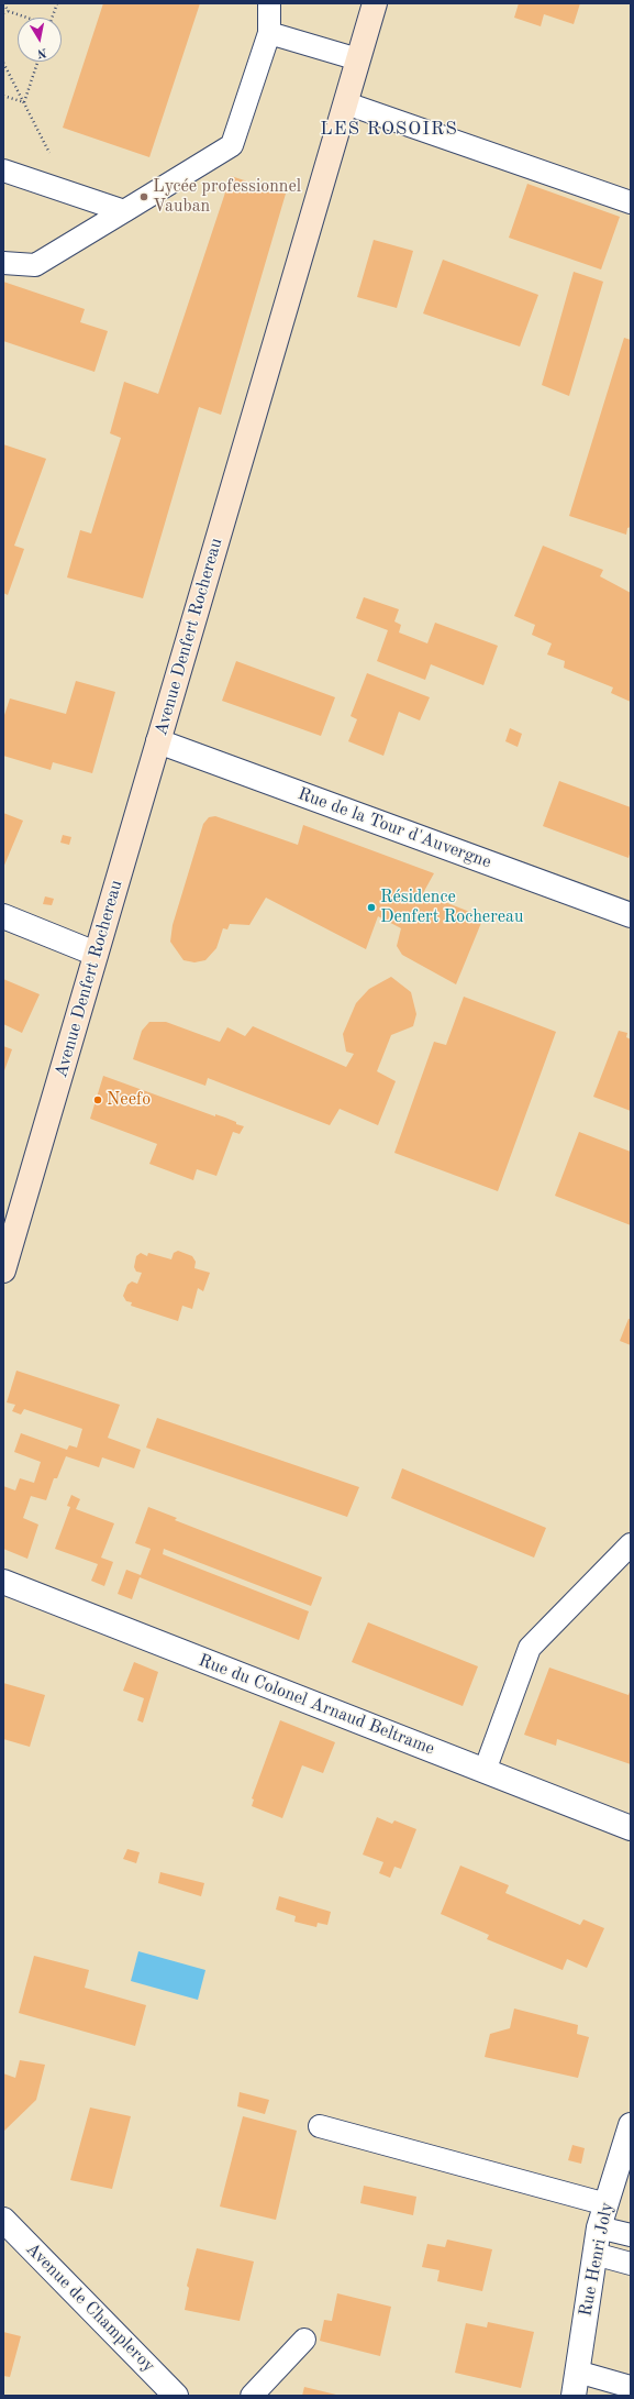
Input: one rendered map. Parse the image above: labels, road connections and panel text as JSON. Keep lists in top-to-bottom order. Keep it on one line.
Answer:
{"streets":{"street":["Avenue Denfert Rochereau","Rue de la Tour d'Auvergne","Rue du Colonel Arnaud Beltrame","Rue Henri Joly","Avenue de Champleroy"]},"crossings":[["Avenue Denfert Rochereau","Rue de la Tour d'Auvergne"]],"districts":["LES ROSOIRS"],"places":["Lycée professionnel Vauban","Résidence Denfert Rochereau","Neefo"],"north":"bottom"}
